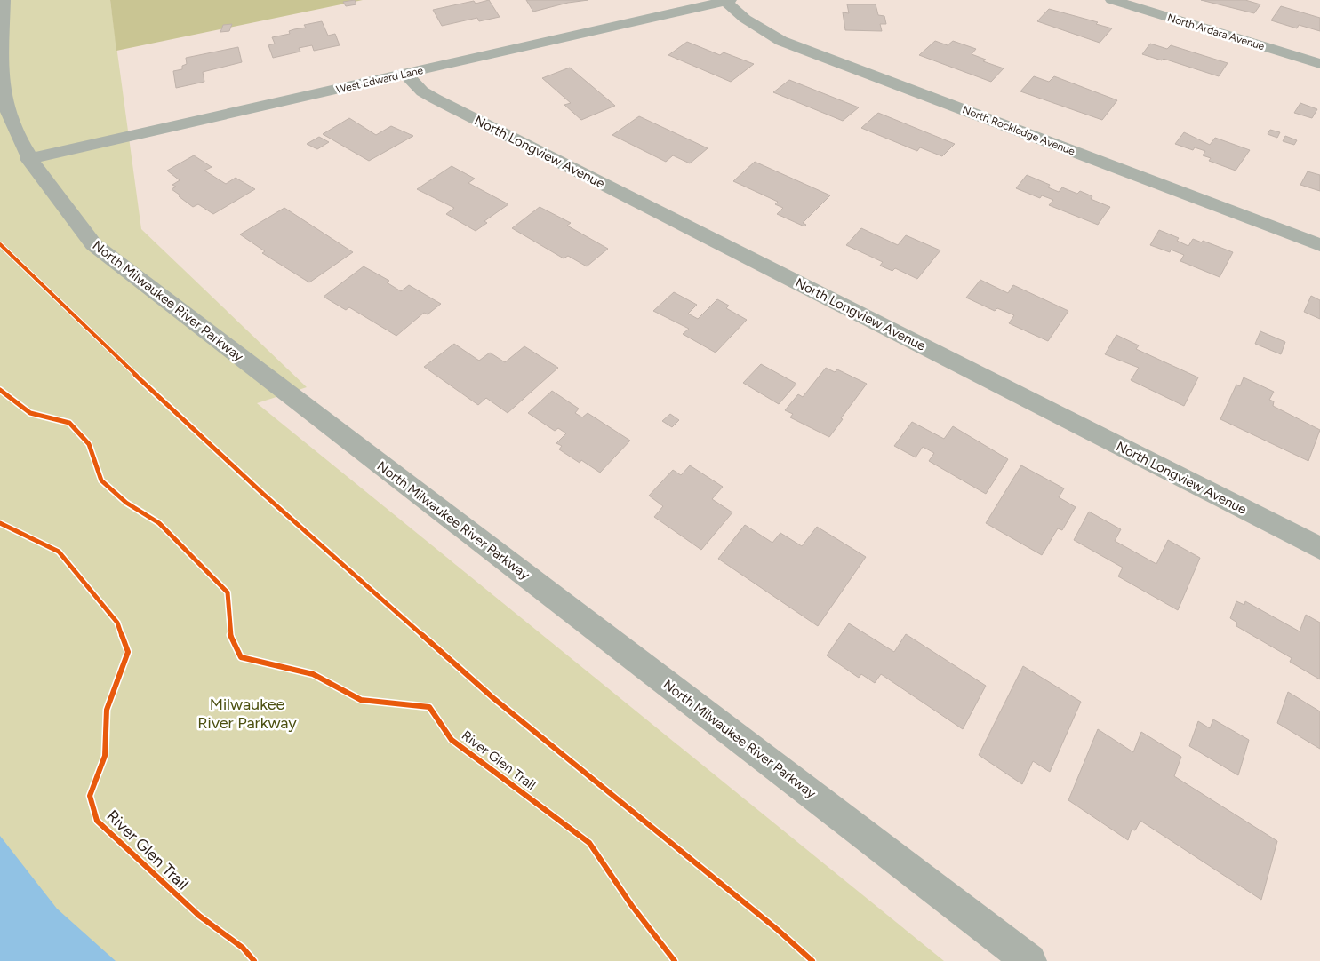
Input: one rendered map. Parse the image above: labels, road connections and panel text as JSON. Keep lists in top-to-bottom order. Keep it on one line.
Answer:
{"streets":{"street":["North Ardara Avenue","West Edward Lane","North Rockledge Avenue","North Longview Avenue","North Milwaukee River Parkway"],"cycle path":["River Glen Trail"]},"crossings":[["West Edward Lane","North Rockledge Avenue"],["West Edward Lane","North Longview Avenue"],["West Edward Lane","North Milwaukee River Parkway"]],"parks":["Milwaukee River Parkway"]}
